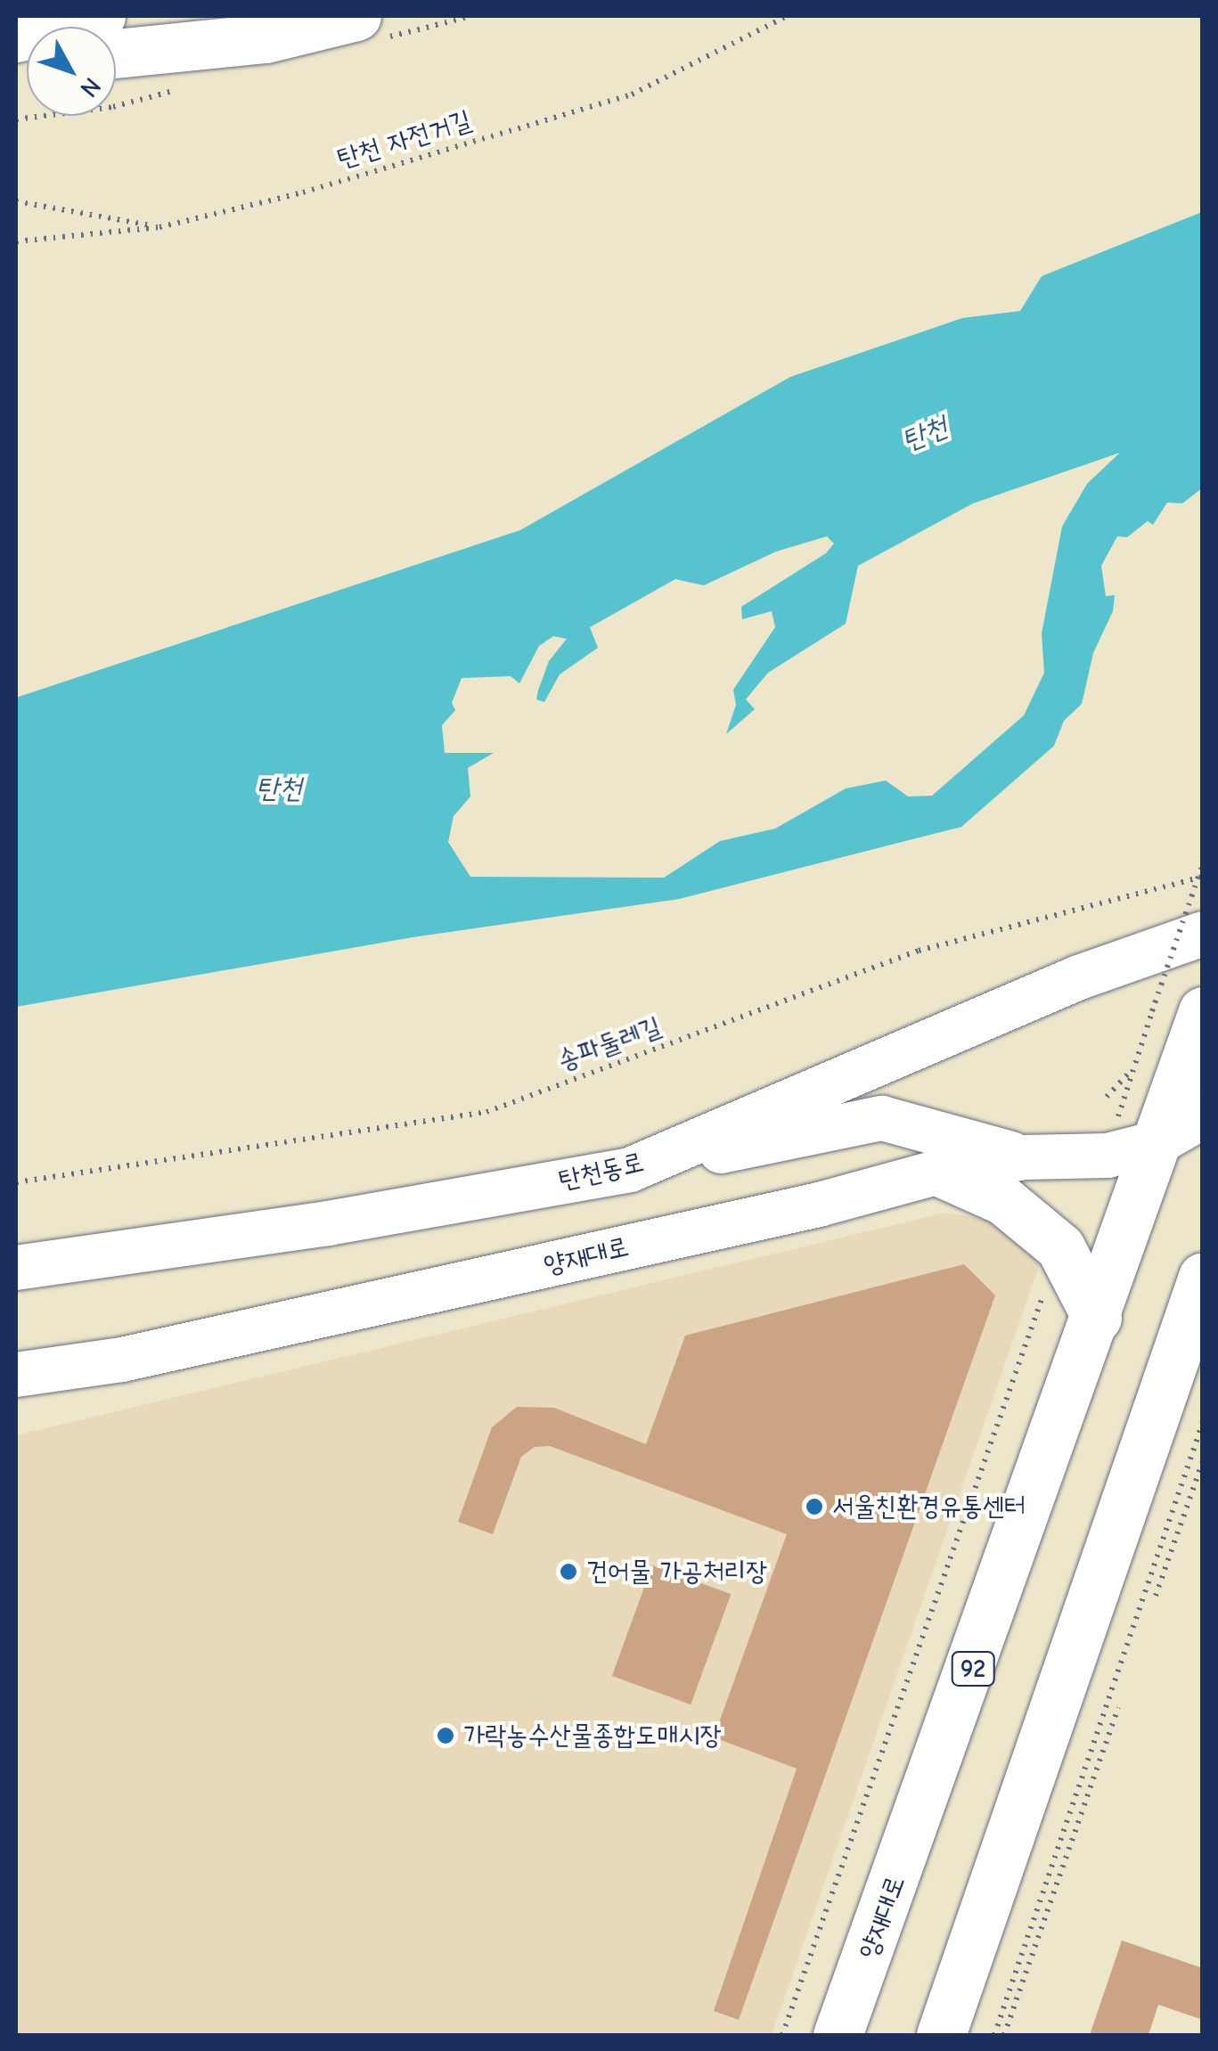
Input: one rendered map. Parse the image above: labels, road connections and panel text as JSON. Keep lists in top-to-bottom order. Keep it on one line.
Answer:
{"streets":{"main road":["양재대로","92"],"street":["탄천동로"],"path":["탄천 자전거길","송파둘레길"]},"water":["탄천"],"places":["서울친환경유통센터","건어물 가공처리장","가락농수산물종합도매시장"],"north":"bottom right"}
